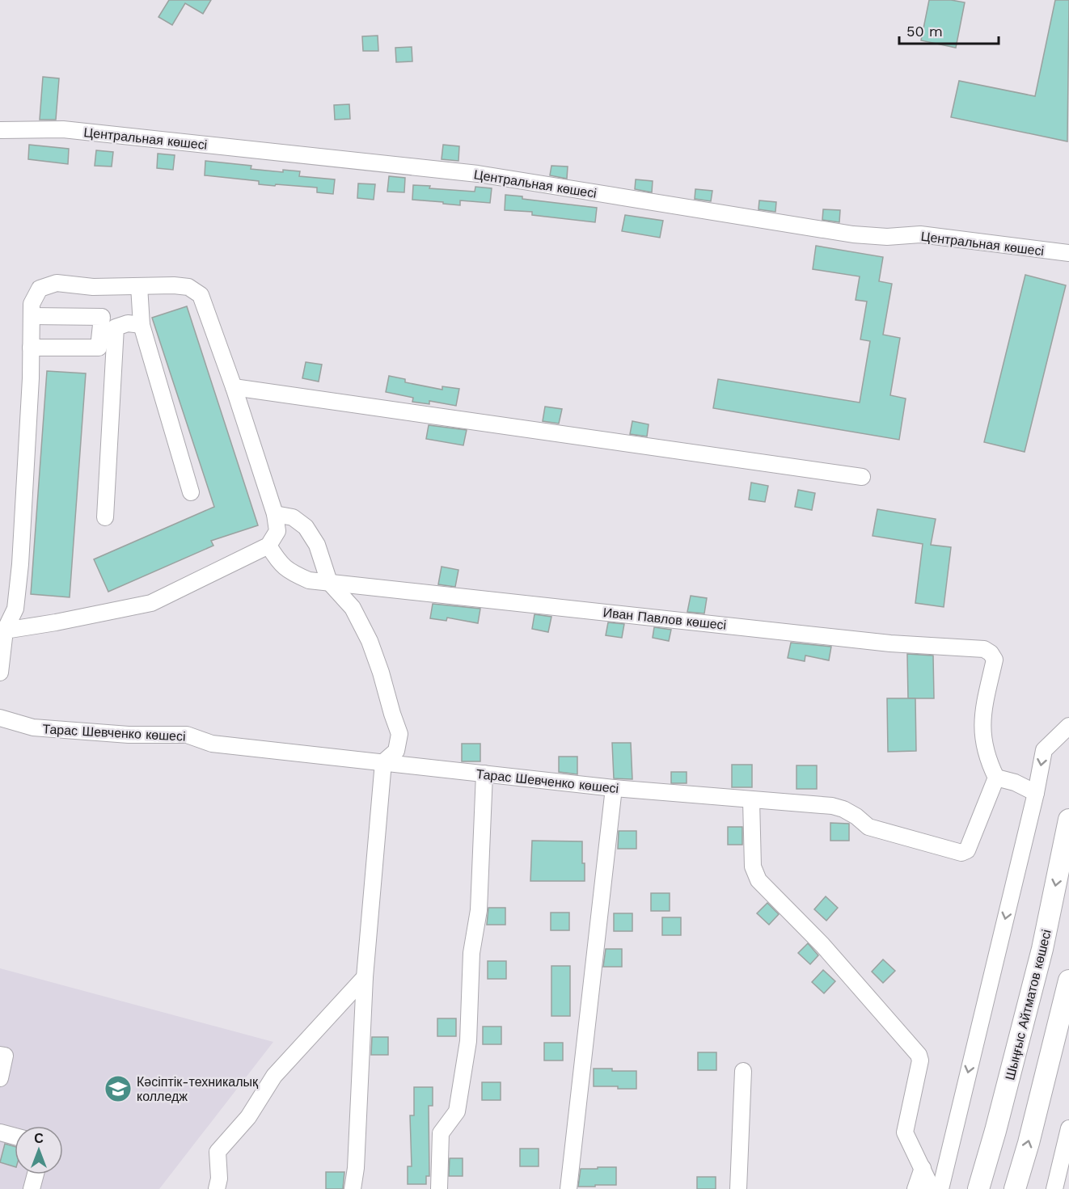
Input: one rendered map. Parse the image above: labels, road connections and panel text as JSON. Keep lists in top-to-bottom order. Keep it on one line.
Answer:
{"streets":{"main road":["Шыңғыс Айтматов көшесі"],"street":["Центральная көшесі","Иван Павлов көшесі","Тарас Шевченко көшесі"]},"crossings":[["Иван Павлов көшесі","Тарас Шевченко көшесі"]],"places":{"school or university":["Кәсіптік-техникалық колледж"]},"scale_bar":"50 m","north":"top"}
